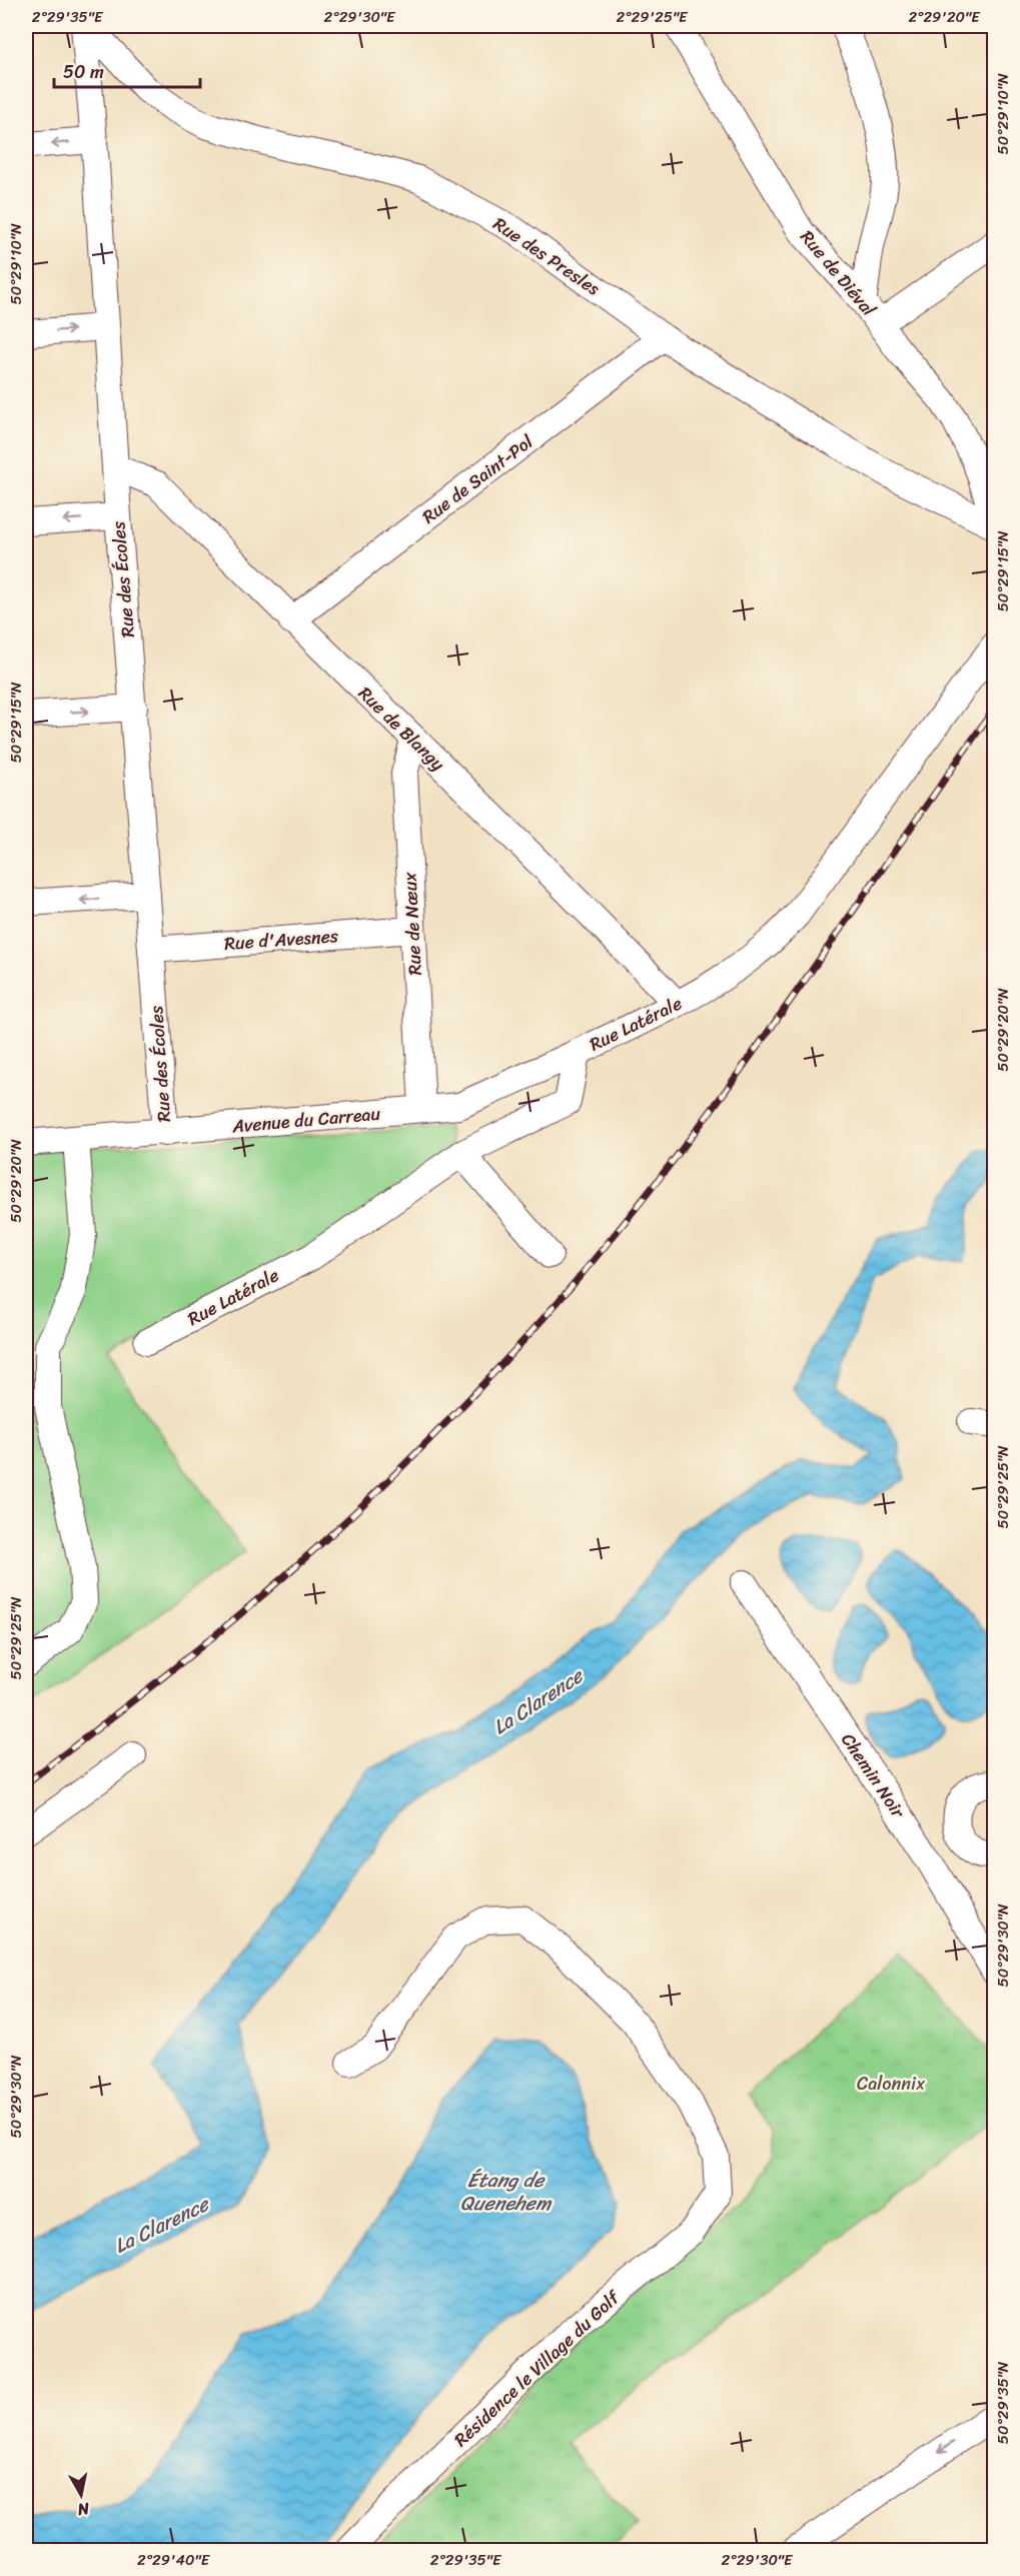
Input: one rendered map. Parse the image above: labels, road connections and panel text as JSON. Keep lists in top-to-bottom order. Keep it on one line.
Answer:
{"streets":{"street":["Rue des Presles","Rue de Diéval","Rue de Saint-Pol","Rue des Écoles","Rue de Blangy","Rue de Nœux","Rue d'Avesnes","Rue Latérale","Avenue du Carreau","Chemin Noir","Résidence le Village du Golf"]},"crossings":[["Rue des Presles","Rue de Saint-Pol"],["Rue de Saint-Pol","Rue de Blangy"],["Rue des Écoles","Rue de Blangy"],["Rue des Écoles","Rue d'Avesnes"],["Rue des Écoles","Avenue du Carreau"],["Rue de Blangy","Rue de Nœux"],["Rue de Blangy","Rue Latérale"],["Rue de Nœux","Rue d'Avesnes"],["Rue de Nœux","Avenue du Carreau"],["Rue Latérale","Avenue du Carreau"]],"water":["La Clarence","Étang de Quenehem"],"parks":["Calonnix"],"scale_bar":"50 m","north":"bottom","coordinates":["2°29'35\"E","2°29'30\"E","2°29'25\"E","2°29'20\"E","50°29'10\"N","50°29'15\"N","50°29'20\"N","50°29'25\"N","50°29'30\"N","50°29'35\"N","2°29'40\"E"]}
